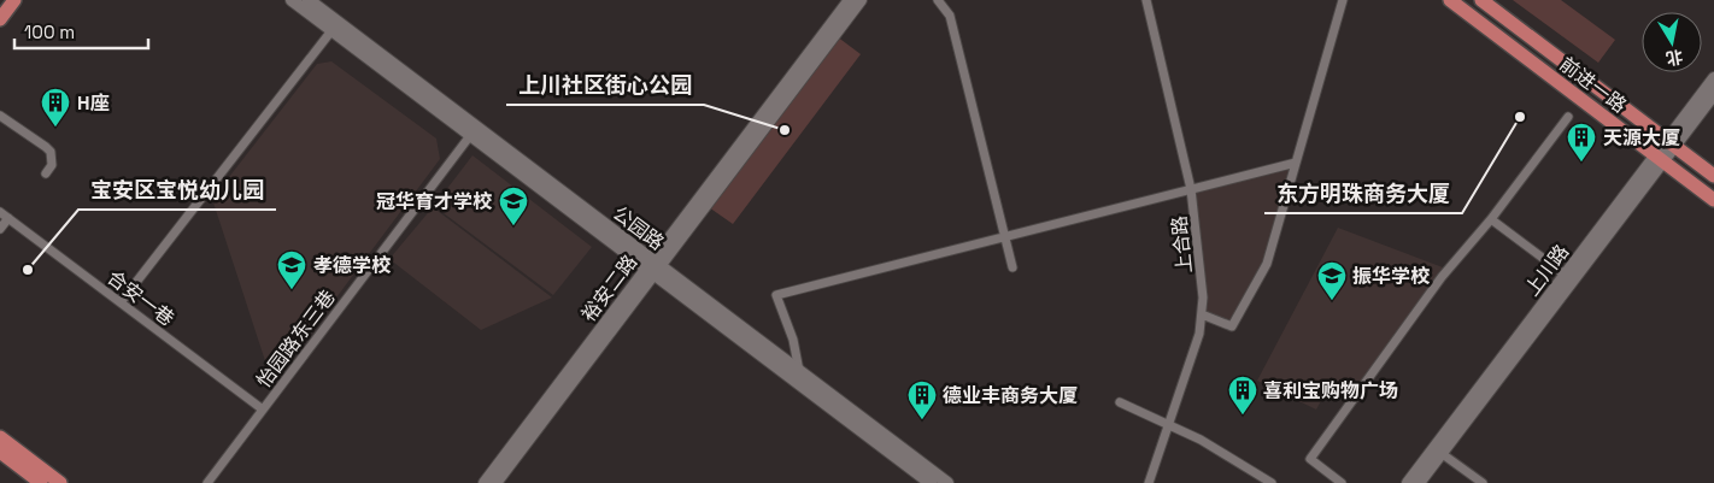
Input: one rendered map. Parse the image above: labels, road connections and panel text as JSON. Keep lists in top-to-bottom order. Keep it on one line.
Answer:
{"streets":{"main road":["前进一路","公园路","上川路","裕安二路"],"street":["上合路","合安一巷","怡园路东三巷"]},"crossings":[["前进一路","上川路"],["公园路","裕安二路"],["公园路","怡园路东三巷"],["合安一巷","怡园路东三巷"]],"places":{"other":["东方明珠商务大厦","上川社区街心公园","宝安区宝悦幼儿园"],"building":["H座","天源大厦","喜利宝购物广场","德业丰商务大厦"],"school or university":["冠华育才学校","孝德学校","振华学校"]},"scale_bar":"100 m","north":"bottom"}
